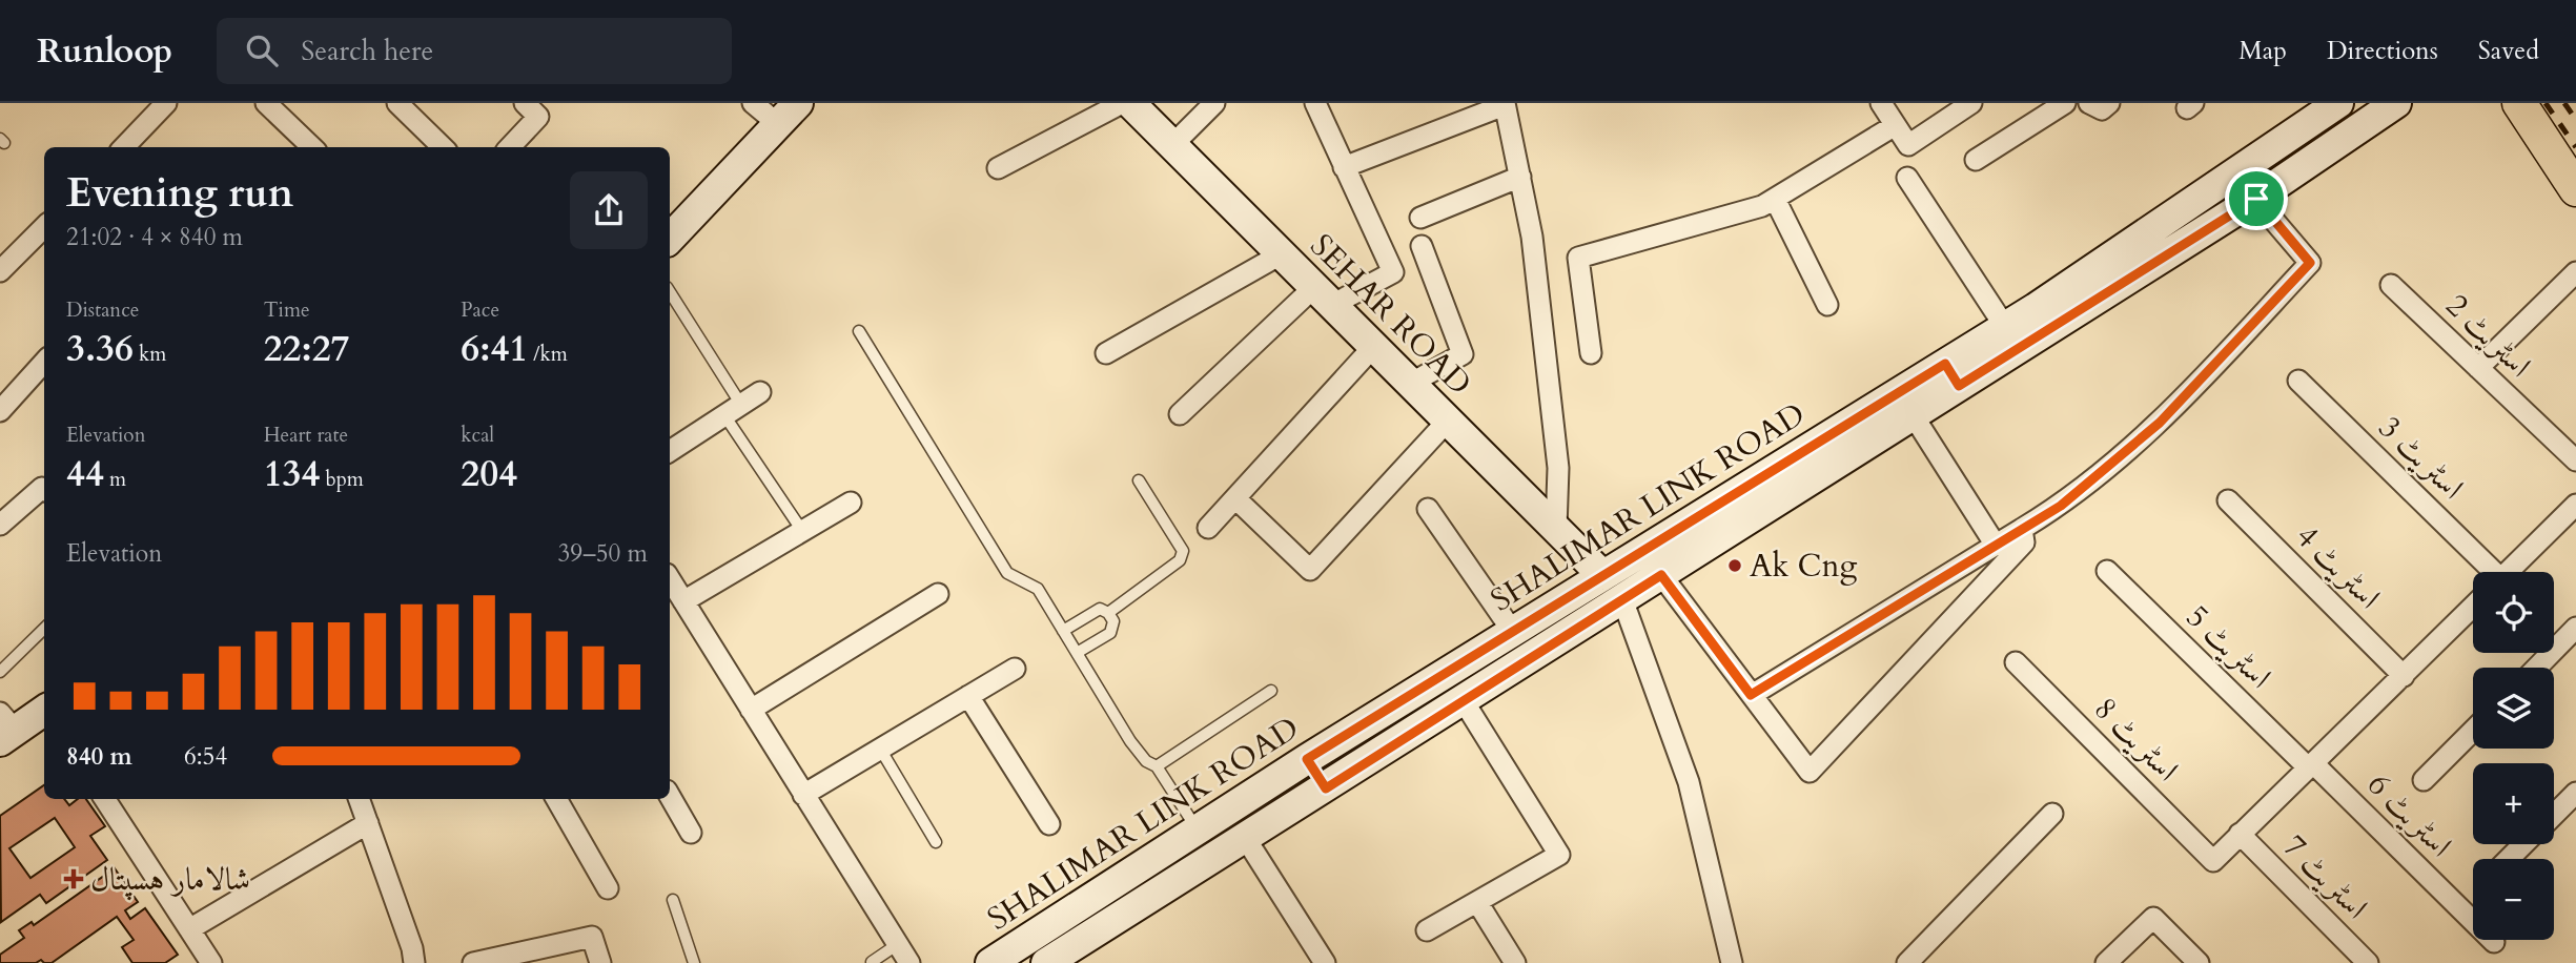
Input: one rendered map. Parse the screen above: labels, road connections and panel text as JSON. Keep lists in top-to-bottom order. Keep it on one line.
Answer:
{"streets":{"main road":["SEHAR ROAD","SHALIMAR LINK ROAD"],"street":["اسٹریٹ 2","اسٹریٹ 3","اسٹریٹ 4","اسٹریٹ 5","اسٹریٹ 8","اسٹریٹ 6","اسٹریٹ 7"]},"crossings":[["SEHAR ROAD","SHALIMAR LINK ROAD"],["اسٹریٹ 5","اسٹریٹ 6"],["اسٹریٹ 8","اسٹریٹ 7"]],"places":{"other":["Ak Cng"],"health":["شالامار ہسپتال"]},"page":{"header":"Runloop","search":"Search here","nav":["Map","Directions","Saved"],"heading":["Evening run","21:02 · 4 × 840 m"],"stats":[["Distance","3.36 km"],["Time","22:27"],["Pace","6:41 /km"],["Elevation","44 m"],["Heart rate","134 bpm"],["kcal","204"]],"chart":["Elevation","39–50 m"],"map_buttons":["+","−"],"list":[{"name":"840 m","note":"6:54"}]}}
